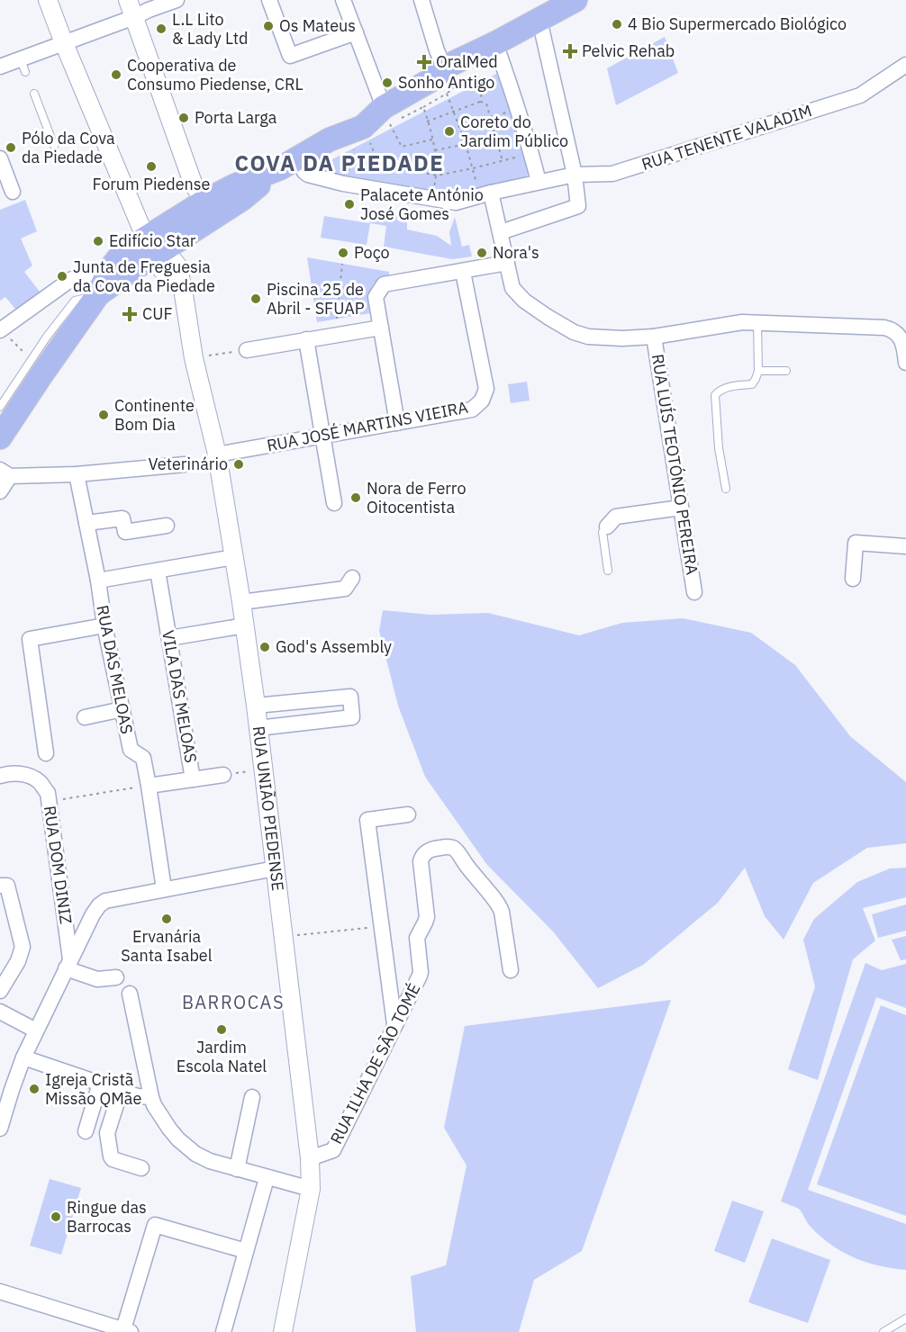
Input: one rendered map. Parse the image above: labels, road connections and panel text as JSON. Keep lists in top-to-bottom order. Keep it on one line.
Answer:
{"streets":{"street":["RUA TENENTE VALADIM","RUA JOSÉ MARTINS VIEIRA","RUA LUÍS TEOTÓNIO PEREIRA","RUA DAS MELOAS","VILA DAS MELOAS","RUA UNIÃO PIEDENSE","RUA DOM DINIZ","RUA ILHA DE SÃO TOMÉ"]},"crossings":[["RUA JOSÉ MARTINS VIEIRA","RUA UNIÃO PIEDENSE"],["RUA UNIÃO PIEDENSE","RUA ILHA DE SÃO TOMÉ"]],"districts":["COVA DA PIEDADE","BARROCAS"],"places":{"other":["4 Bio Supermercado Biológico","Os Mateus","L.L Lito & Lady Ltd","Cooperativa de Consumo Piedense, CRL","Sonho Antigo","Porta Larga","Coreto do Jardim Público","Pólo da Cova da Piedade","Forum Piedense","Palacete António José Gomes","Edifício Star","Poço","Nora's","Junta de Freguesia da Cova da Piedade","Piscina 25 de Abril - SFUAP","Continente Bom Dia","Veterinário","Nora de Ferro Oitocentista","God's Assembly","Ervanária Santa Isabel","Jardim Escola Natel","Igreja Cristã Missão QMãe","Ringue das Barrocas"],"health":["Pelvic Rehab","OralMed","CUF"]}}
